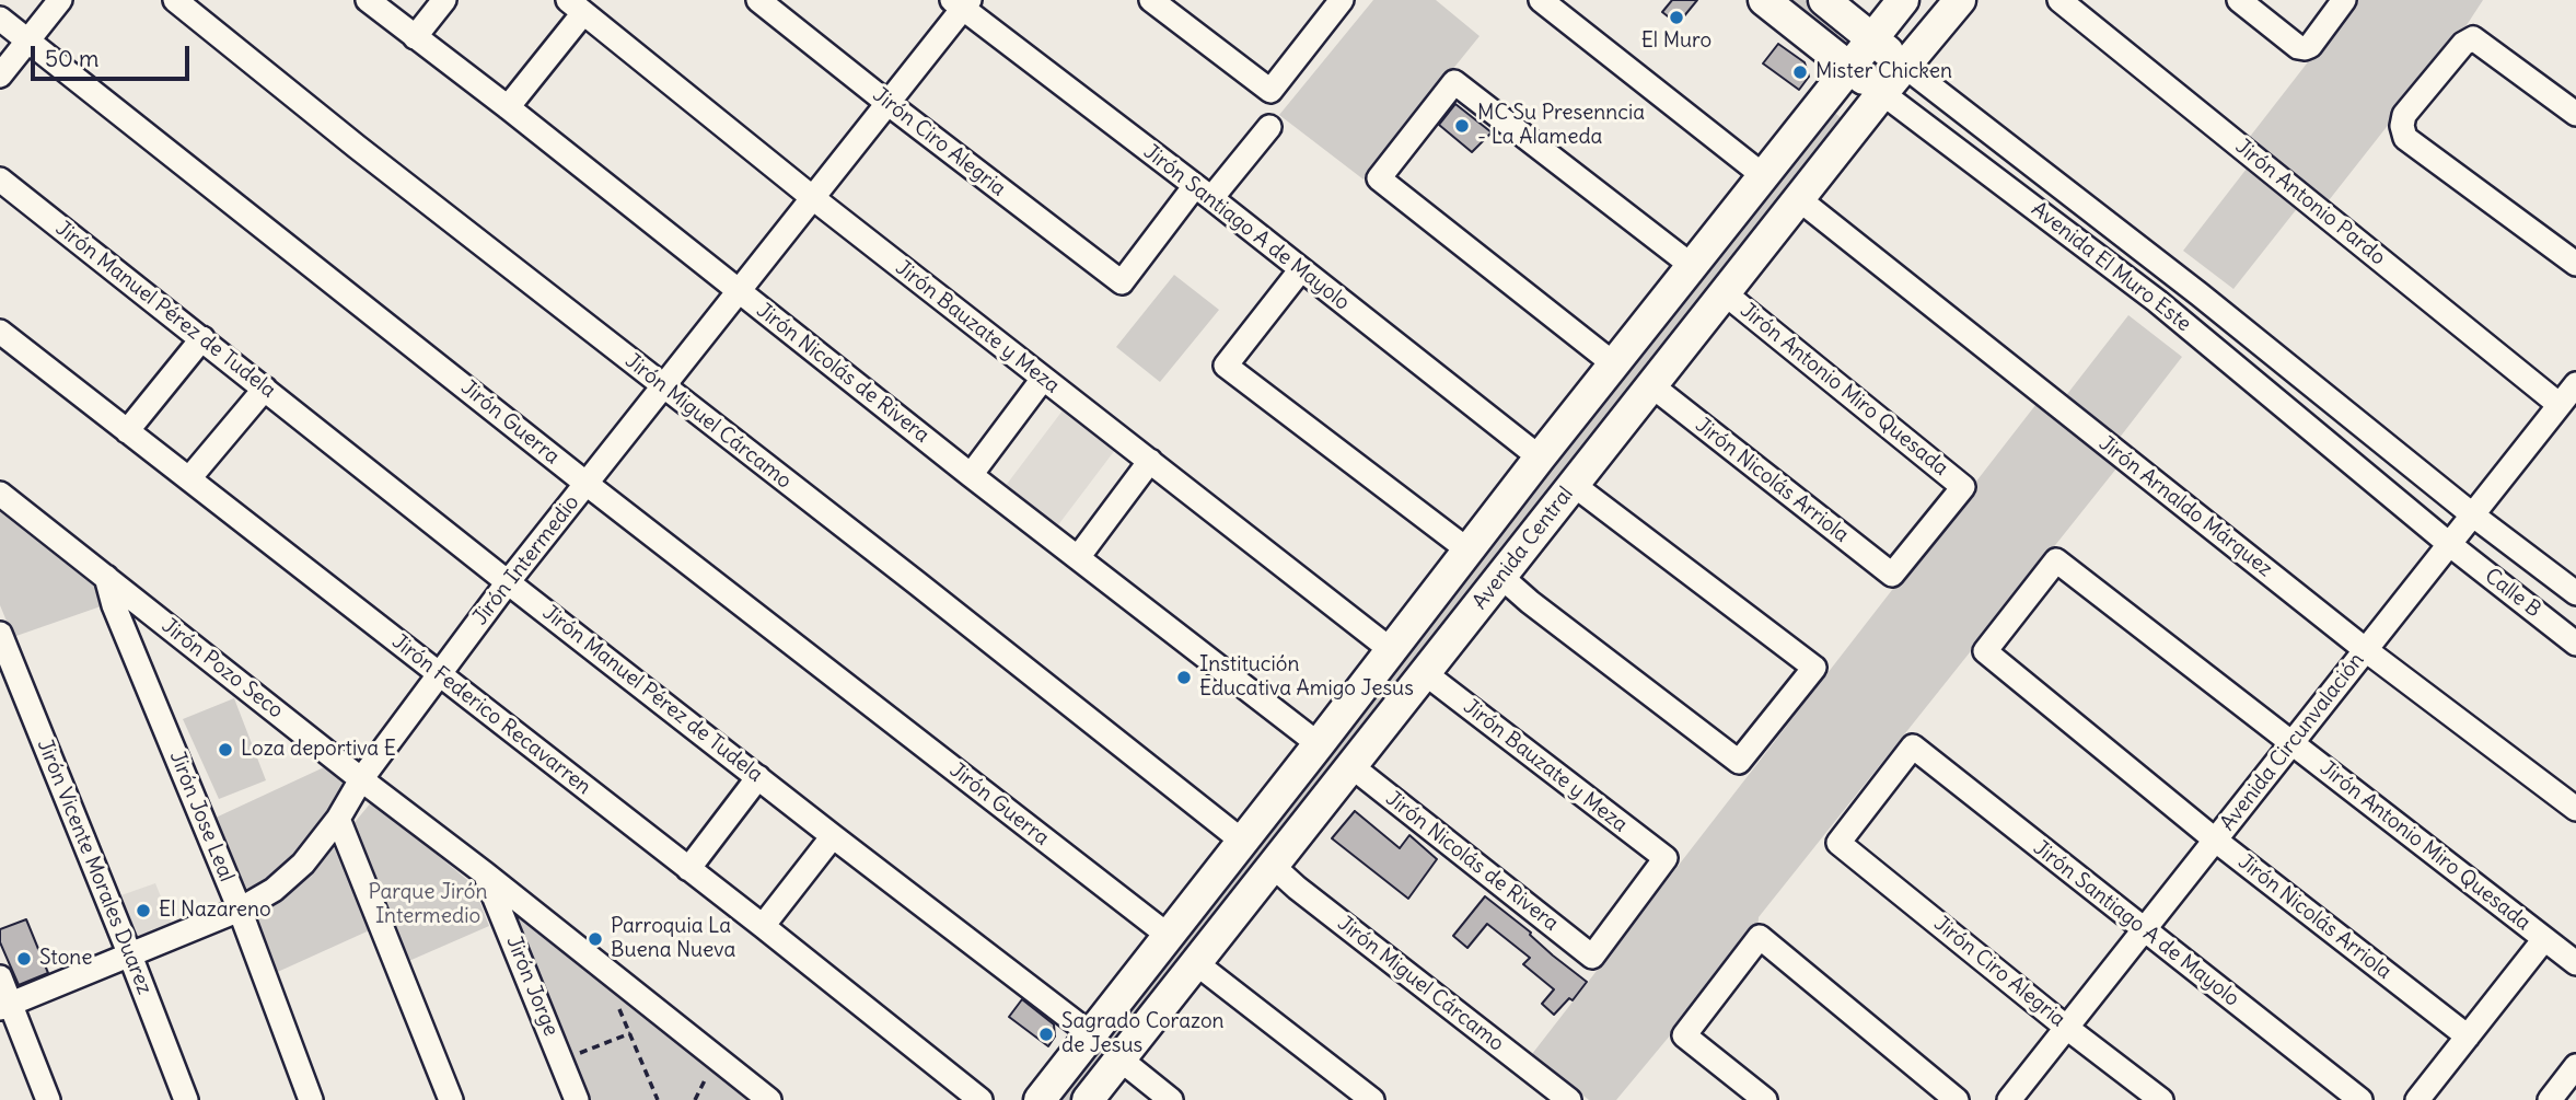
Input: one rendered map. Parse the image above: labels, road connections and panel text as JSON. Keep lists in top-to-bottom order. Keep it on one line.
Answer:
{"streets":{"main road":["Avenida El Muro Este","Avenida Central"],"street":["Jirón Ciro Alegria","Jirón Antonio Pardo","Jirón Santiago A de Mayolo","Jirón Manuel Pérez de Tudela","Jirón Bauzate y Meza","Jirón Nicolás de Rivera","Jirón Antonio Miro Quesada","Jirón Miguel Cárcamo","Jirón Guerra","Jirón Nicolás Arriola","Jirón Arnaldo Márquez","Jirón Intermedio","Calle B","Jirón Pozo Seco","Jirón Federico Recavarren","Avenida Circunvalación","Jirón Jose Leal","Jirón Vicente Morales Duarez","Jirón Jorge"]},"crossings":[["Jirón Ciro Alegria","Jirón Santiago A de Mayolo"],["Jirón Ciro Alegria","Jirón Intermedio"],["Jirón Ciro Alegria","Avenida Circunvalación"],["Jirón Antonio Pardo","Avenida Circunvalación"],["Jirón Santiago A de Mayolo","Avenida Central"],["Jirón Santiago A de Mayolo","Jirón Intermedio"],["Jirón Santiago A de Mayolo","Avenida Circunvalación"],["Avenida El Muro Este","Avenida Central"],["Avenida El Muro Este","Calle B"],["Avenida El Muro Este","Avenida Circunvalación"],["Jirón Manuel Pérez de Tudela","Avenida Central"],["Jirón Manuel Pérez de Tudela","Jirón Intermedio"],["Jirón Bauzate y Meza","Jirón Nicolás de Rivera"],["Jirón Bauzate y Meza","Avenida Central"],["Jirón Bauzate y Meza","Jirón Intermedio"],["Jirón Nicolás de Rivera","Avenida Central"],["Jirón Nicolás de Rivera","Jirón Intermedio"],["Jirón Antonio Miro Quesada","Jirón Nicolás Arriola"],["Jirón Antonio Miro Quesada","Avenida Central"],["Jirón Antonio Miro Quesada","Avenida Circunvalación"],["Jirón Miguel Cárcamo","Avenida Central"],["Jirón Miguel Cárcamo","Jirón Intermedio"],["Jirón Guerra","Avenida Central"],["Jirón Guerra","Jirón Intermedio"],["Jirón Nicolás Arriola","Avenida Central"],["Jirón Nicolás Arriola","Avenida Circunvalación"],["Jirón Arnaldo Márquez","Avenida Central"],["Jirón Arnaldo Márquez","Avenida Circunvalación"],["Jirón Intermedio","Jirón Pozo Seco"],["Jirón Intermedio","Jirón Federico Recavarren"],["Jirón Intermedio","Jirón Jose Leal"],["Jirón Intermedio","Jirón Vicente Morales Duarez"],["Calle B","Avenida Circunvalación"],["Jirón Pozo Seco","Jirón Jose Leal"],["Jirón Pozo Seco","Jirón Jorge"]],"parks":["Parque Jirón Intermedio"],"places":["El Muro","Mister Chicken","MC Su Presenncia - La Alameda","Institución Educativa Amigo Jesus","Loza deportiva E","El Nazareno","Parroquia La Buena Nueva","Stone","Sagrado Corazon de Jesus"],"scale_bar":"50 m"}
